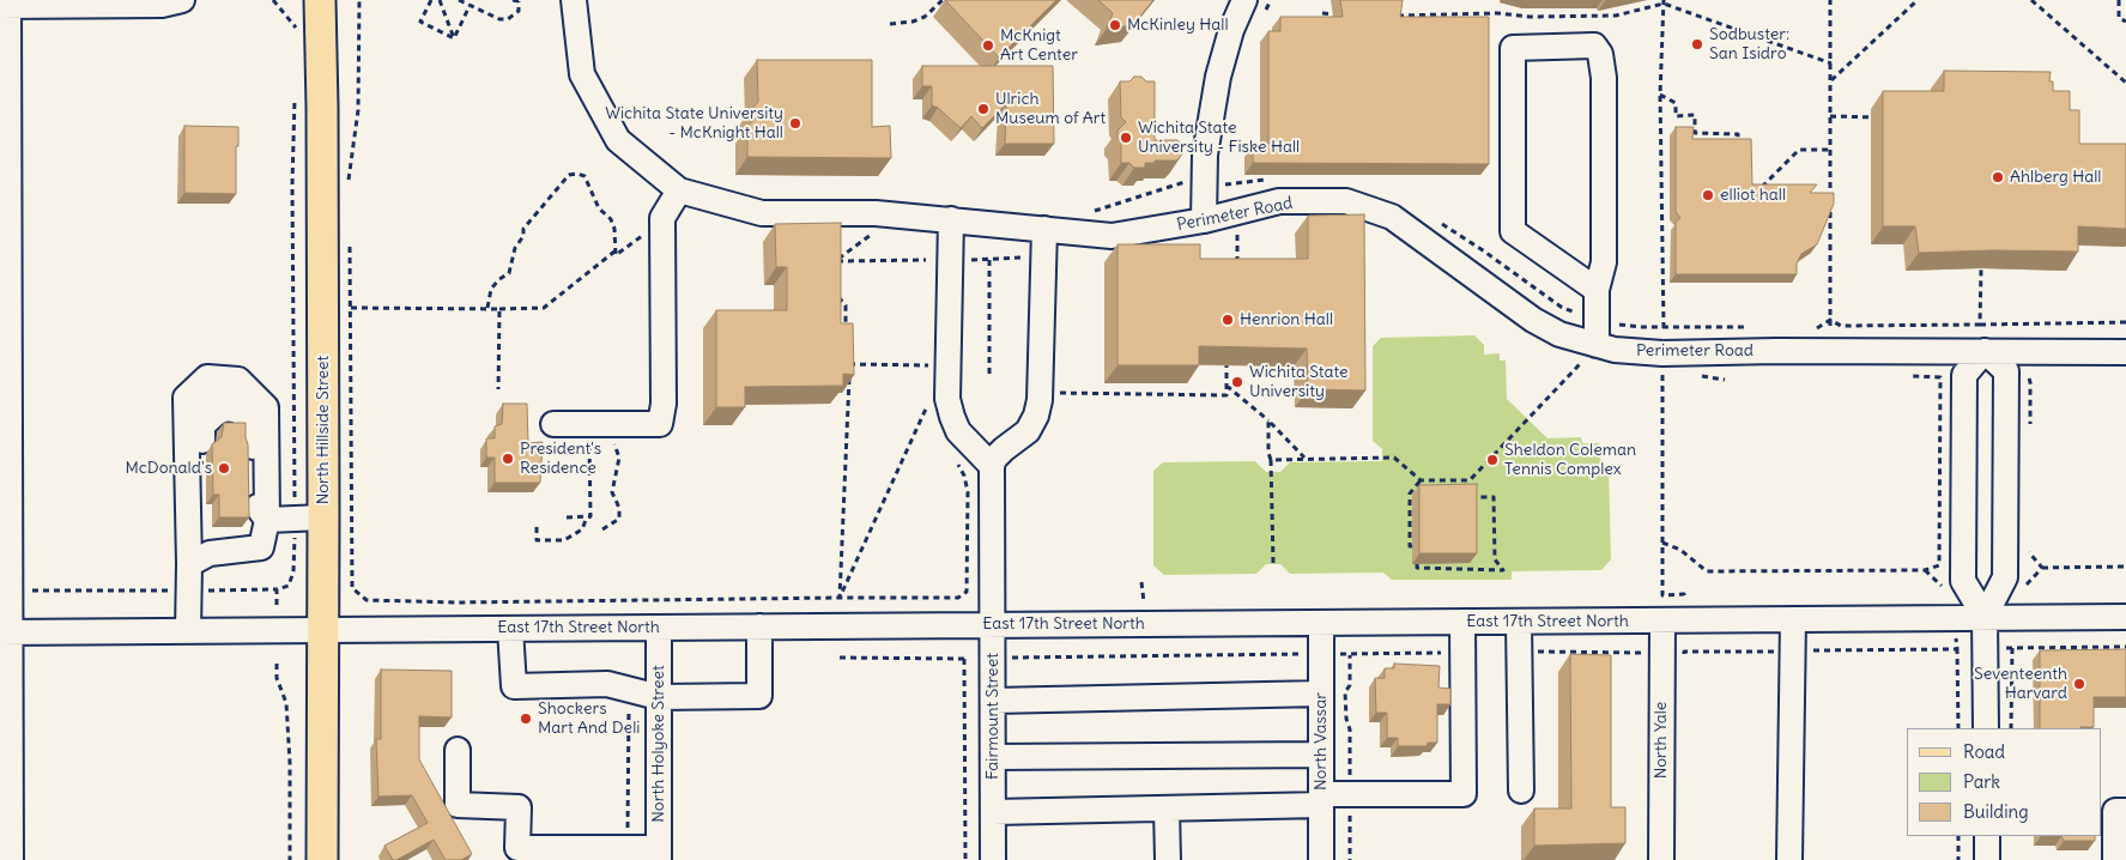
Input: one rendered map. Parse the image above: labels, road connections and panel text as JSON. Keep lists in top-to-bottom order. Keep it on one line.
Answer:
{"streets":{"main road":["North Hillside Street"],"street":["Perimeter Road","East 17th Street North","Fairmount Street","North Yale","North Vassar","North Holyoke Street"]},"crossings":[["North Hillside Street","East 17th Street North"],["East 17th Street North","Fairmount Street"],["East 17th Street North","North Yale"],["East 17th Street North","North Vassar"],["East 17th Street North","North Holyoke Street"]],"places":["McKinley Hall","Sodbuster: San Isidro","McKnigt Art Center","Ulrich Museum of Art","Wichita State University - McKnight Hall","Wichita State University - Fiske Hall","Ahlberg Hall","elliot hall","Henrion Hall","Wichita State University","President's Residence","Sheldon Coleman Tennis Complex","McDonald's","Seventeenth Harvard","Shockers Mart And Deli"],"legend":["Road","Park","Building"]}
